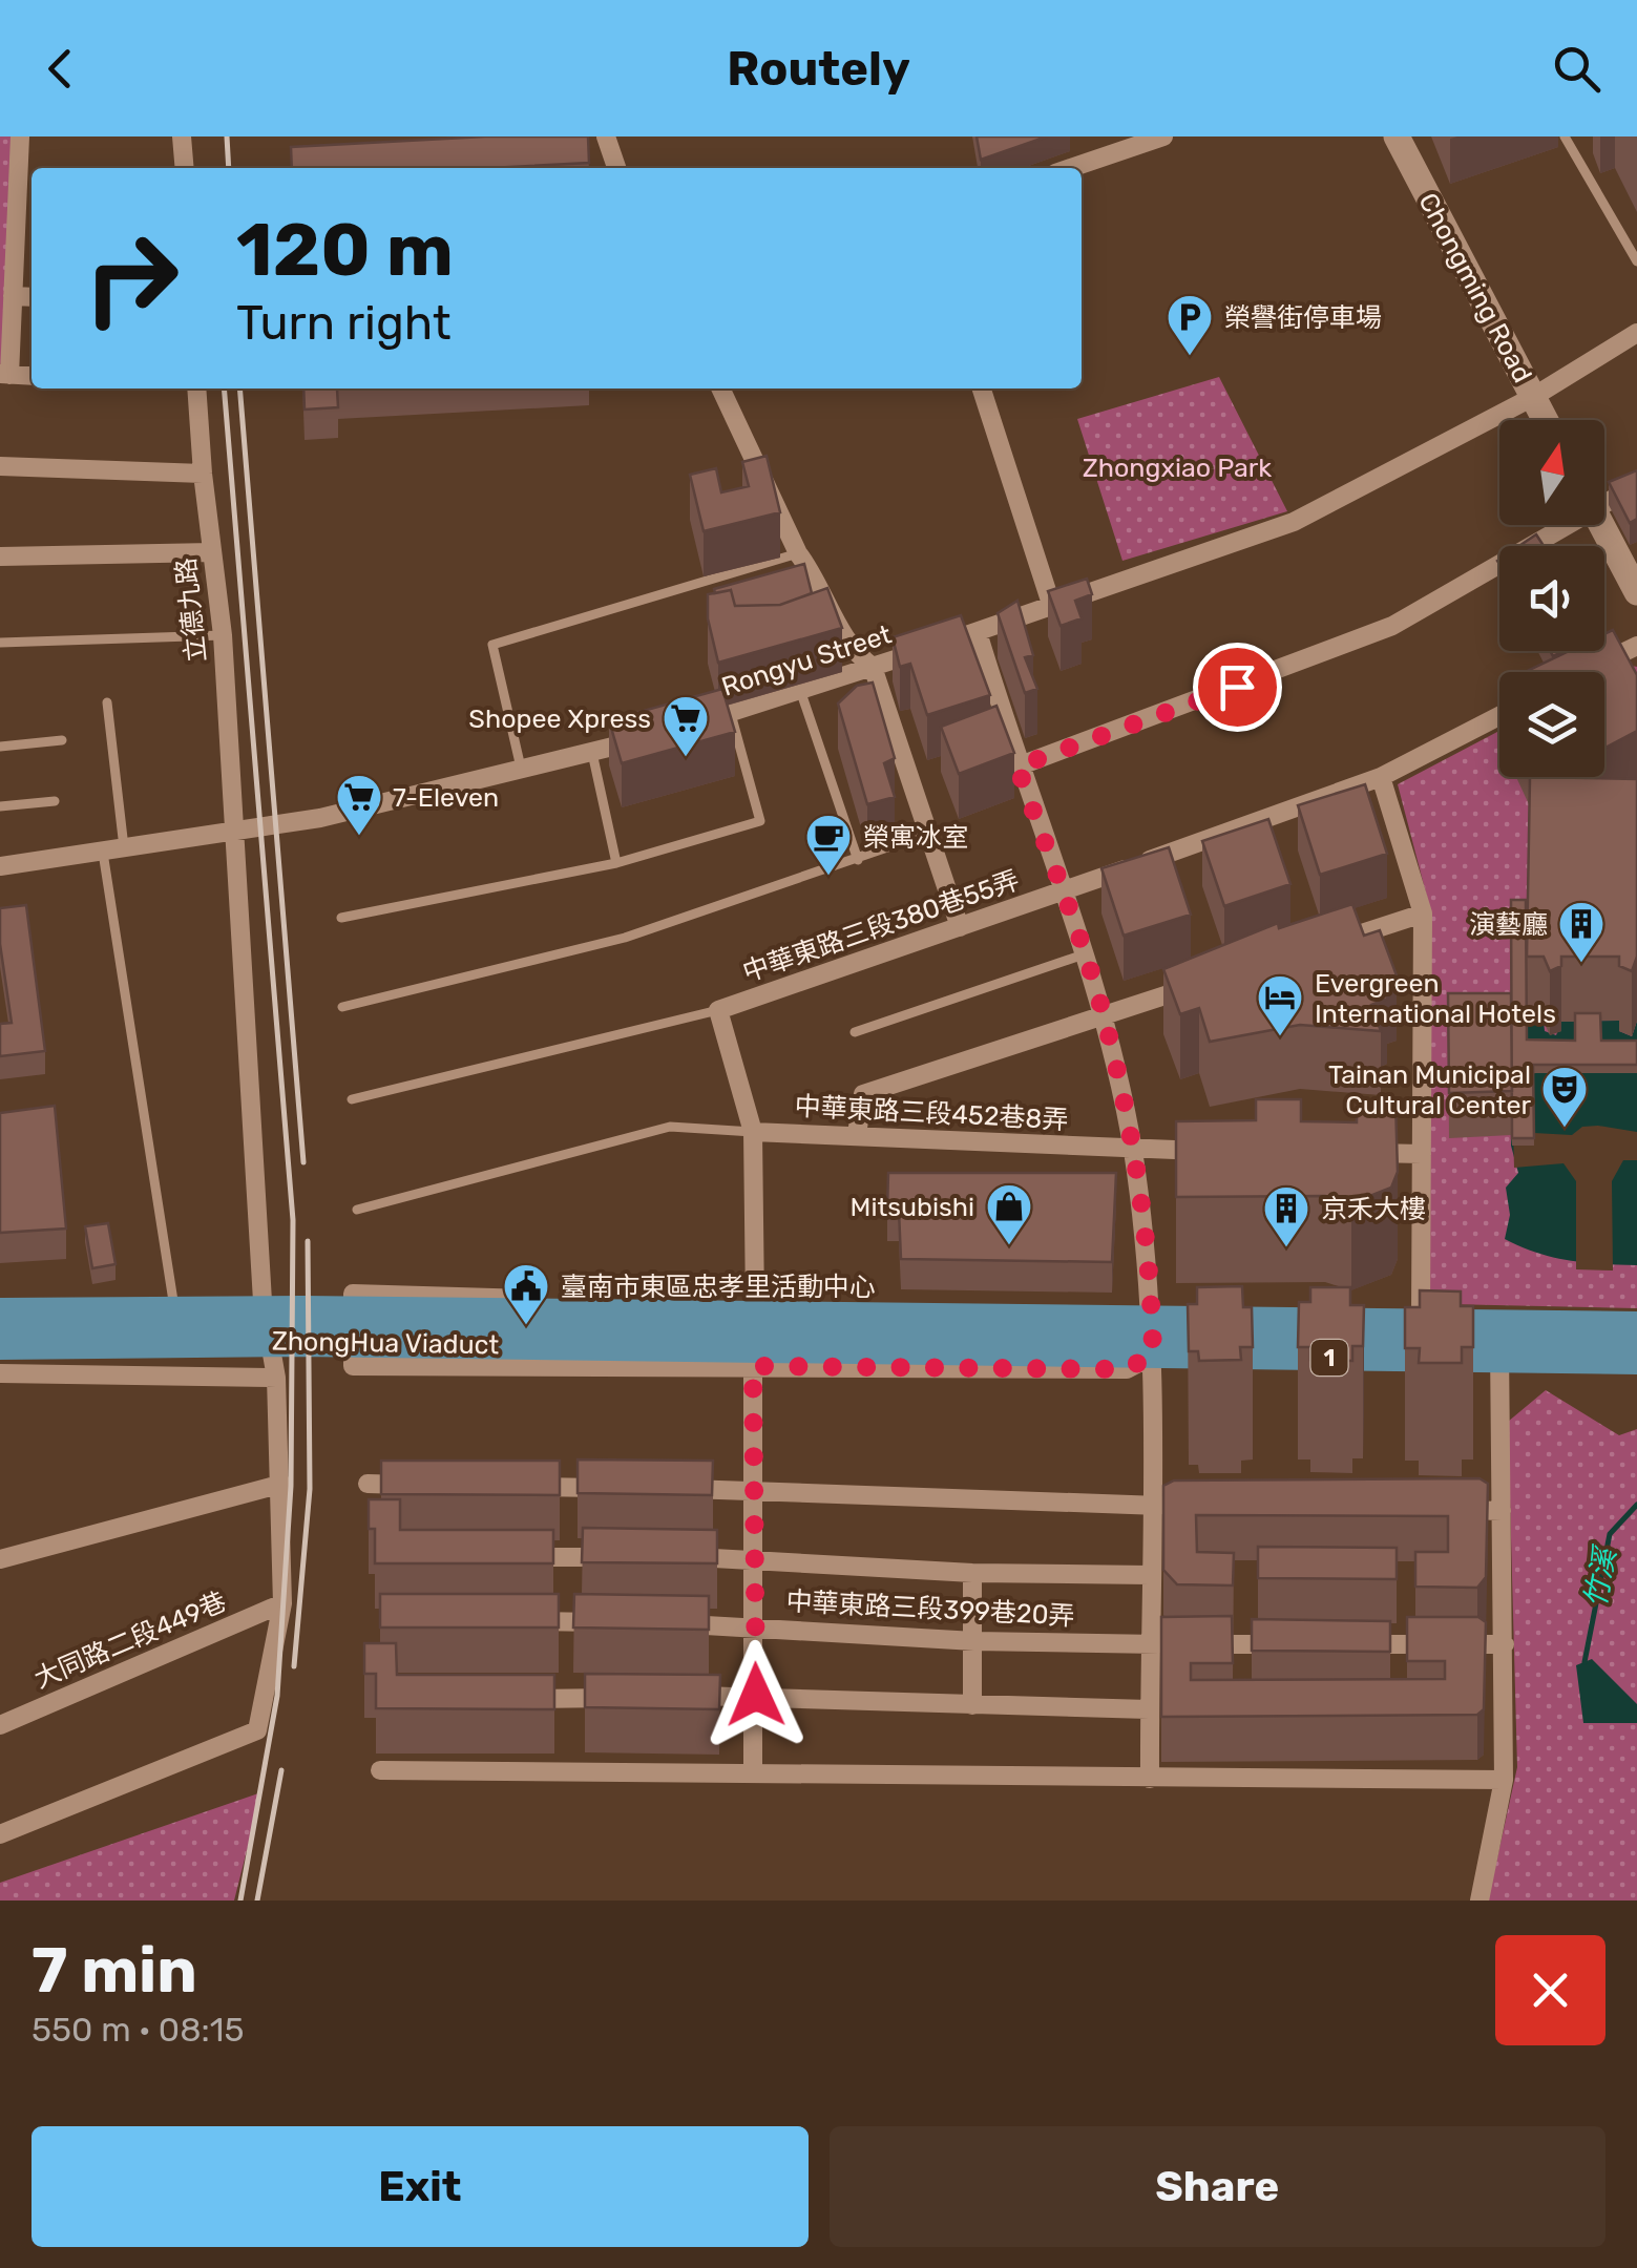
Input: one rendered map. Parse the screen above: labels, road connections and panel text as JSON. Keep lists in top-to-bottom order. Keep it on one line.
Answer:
{"streets":{"main road":["ZhongHua Viaduct","1"],"street":["Chongming Road","立德九路","Rongyu Street","中華東路三段380巷55弄","中華東路三段452巷8弄","中華東路三段399巷20弄","大同路二段449巷"]},"crossings":[["Chongming Road","Rongyu Street"],["立德九路","大同路二段449巷"],["ZhongHua Viaduct","1"]],"water":["竹溪"],"parks":["Zhongxiao Park"],"places":{"parking":["榮譽街停車場"],"supermarket":["Shopee Xpress","7-Eleven"],"cafe":["榮寓冰室"],"building":["演藝廳","京禾大樓"],"hotel":["Evergreen International Hotels"],"theatre":["Tainan Municipal Cultural Center"],"shop":["Mitsubishi"],"public building":["臺南市東區忠孝里活動中心"]},"north":"top","page":{"header":"Routely","turn":["120 m","Turn right"],"heading":["7 min","550 m · 08:15"],"buttons":["Exit","Share"]}}
